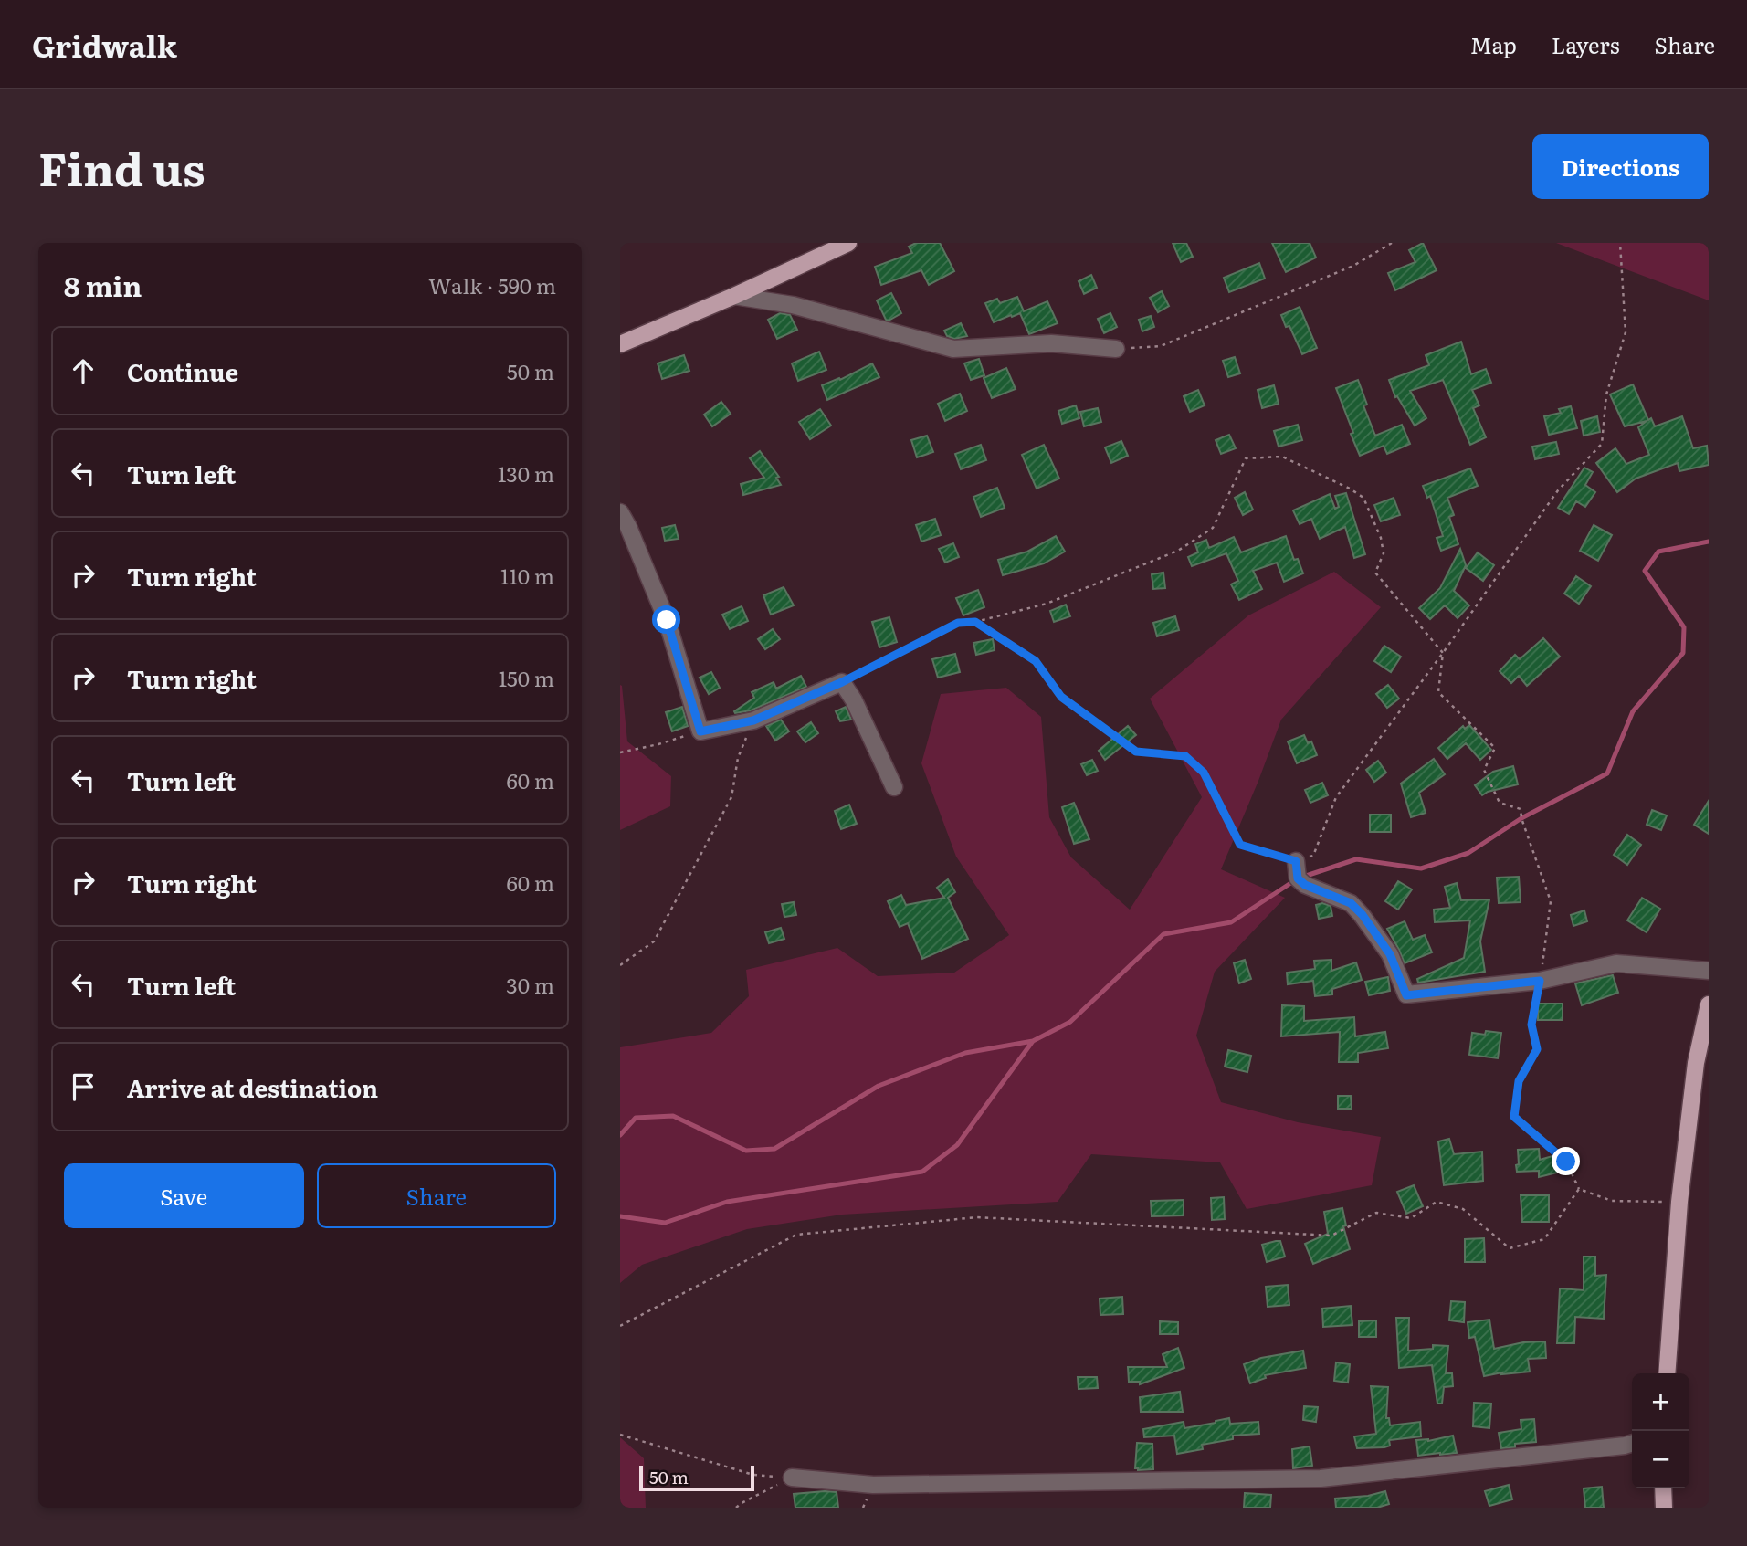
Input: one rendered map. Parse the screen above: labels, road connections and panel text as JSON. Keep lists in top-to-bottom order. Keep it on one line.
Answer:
{"scale_bar":"50 m","page":{"header":"Gridwalk","nav":["Map","Layers","Share"],"title":"Find us","buttons":["Directions",["Save","Share"]],"heading":["8 min","Walk · 590 m"],"list":[["Continue","50 m"],["Turn left","130 m"],["Turn right","110 m"],["Turn right","150 m"],["Turn left","60 m"],["Turn right","60 m"],["Turn left","30 m"],"Arrive at destination"],"map_buttons":["+","−"],"scale":"50 m"}}
